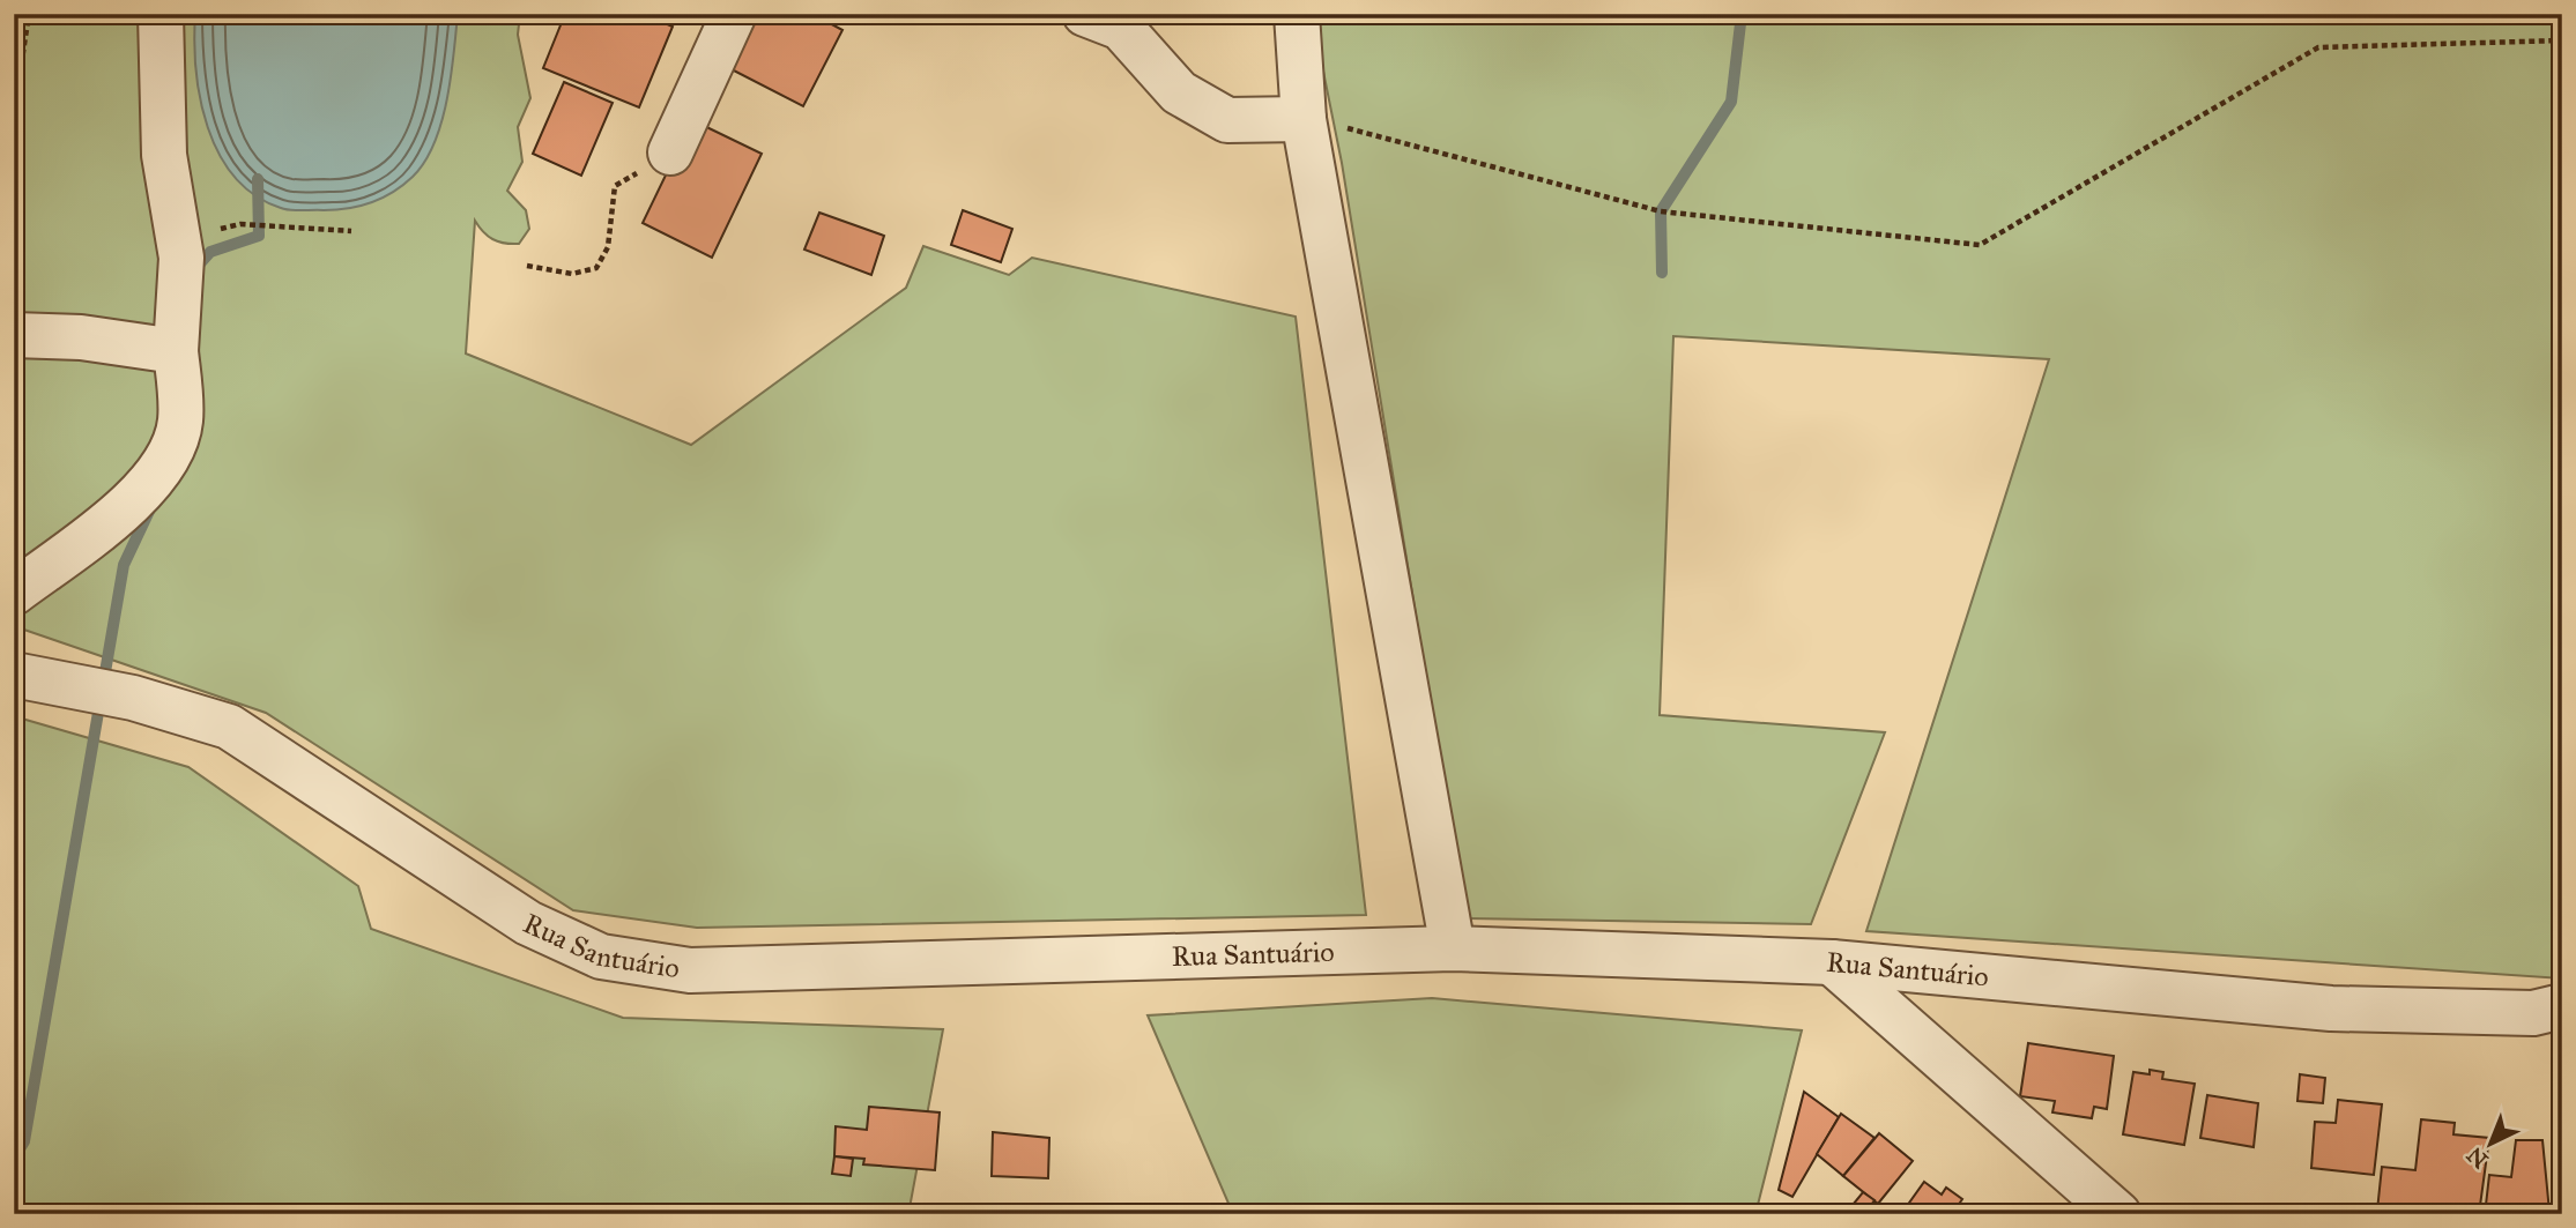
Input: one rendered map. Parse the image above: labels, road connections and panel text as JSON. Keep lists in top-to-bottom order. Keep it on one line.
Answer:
{"streets":{"street":["Rua Santuário"]},"north":"bottom left"}
